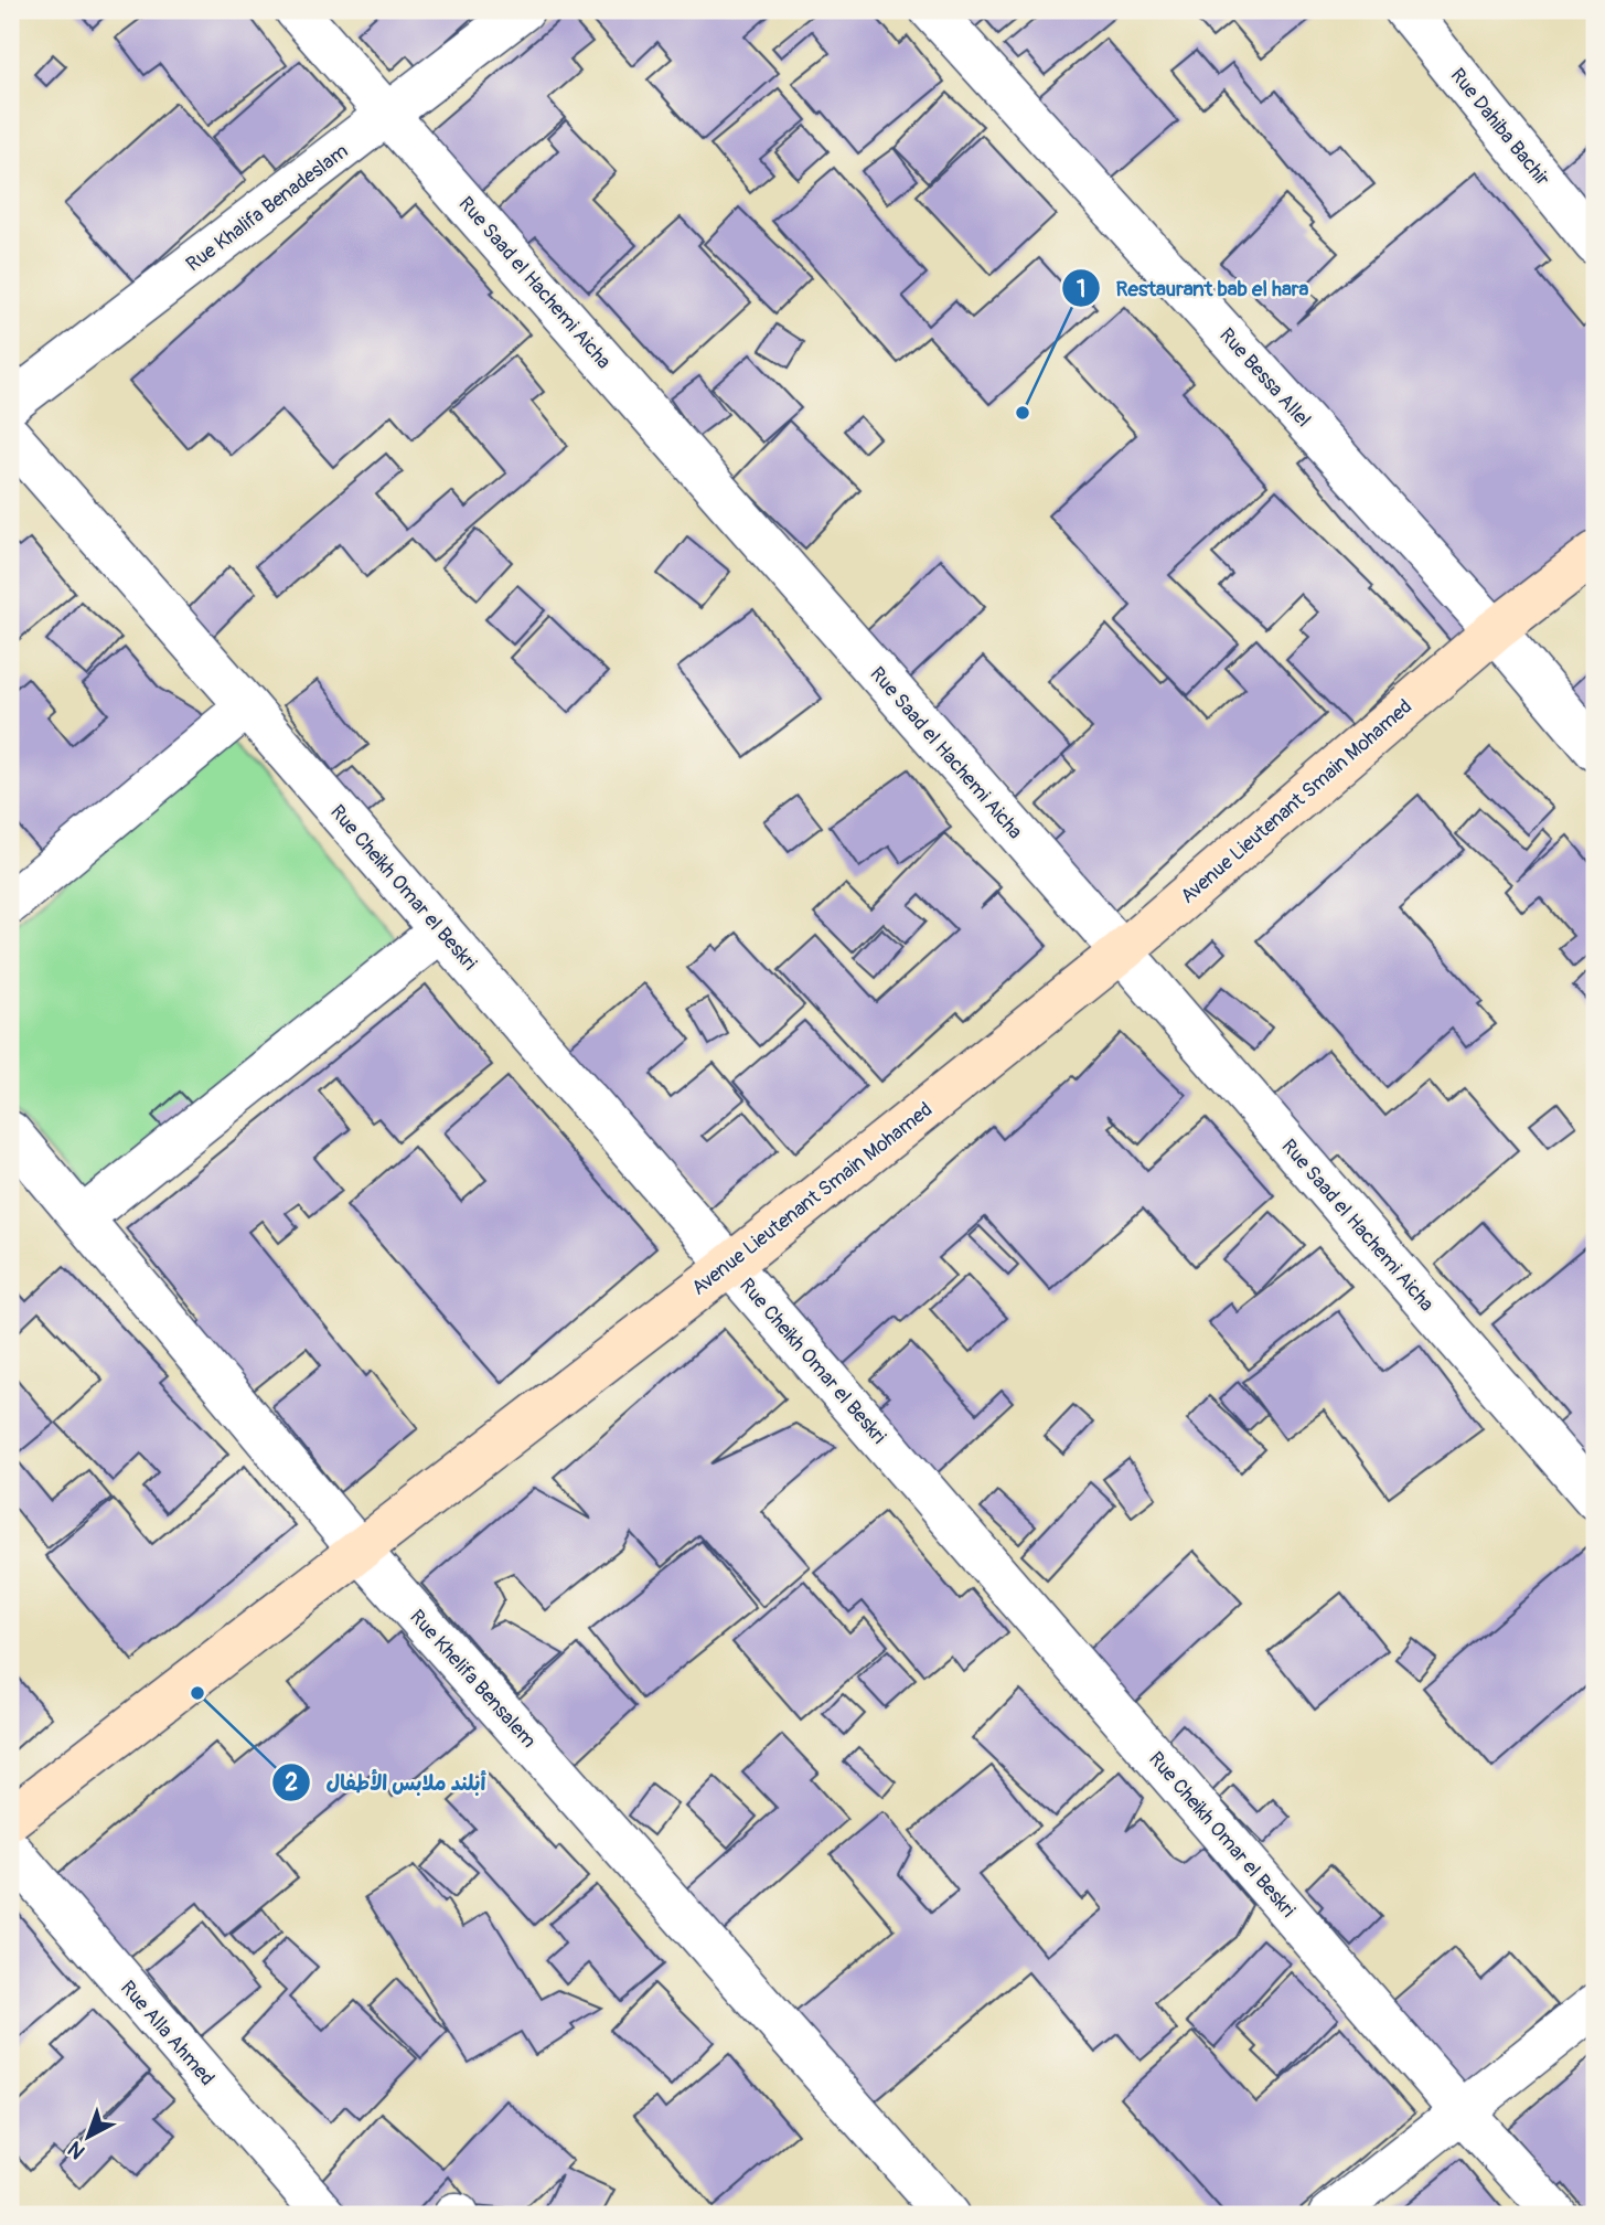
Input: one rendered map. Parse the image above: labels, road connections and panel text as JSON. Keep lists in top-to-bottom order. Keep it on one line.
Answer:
{"streets":{"main road":["Avenue Lieutenant Smain Mohamed"],"street":["Rue Dahiba Bachir","Rue Khalifa Benadeslam","Rue Saad el Hachemi Aicha","Rue Bessa Allel","Rue Cheikh Omar el Beskri","Rue Khelifa Bensalem","Rue Alla Ahmed"]},"crossings":[["Rue Khalifa Benadeslam","Rue Saad el Hachemi Aicha"],["Rue Saad el Hachemi Aicha","Avenue Lieutenant Smain Mohamed"],["Rue Bessa Allel","Avenue Lieutenant Smain Mohamed"],["Avenue Lieutenant Smain Mohamed","Rue Cheikh Omar el Beskri"],["Avenue Lieutenant Smain Mohamed","Rue Khelifa Bensalem"]],"places":["Restaurant bab el hara","أبلند ملابس اﻷطفال"],"north":"bottom left"}
